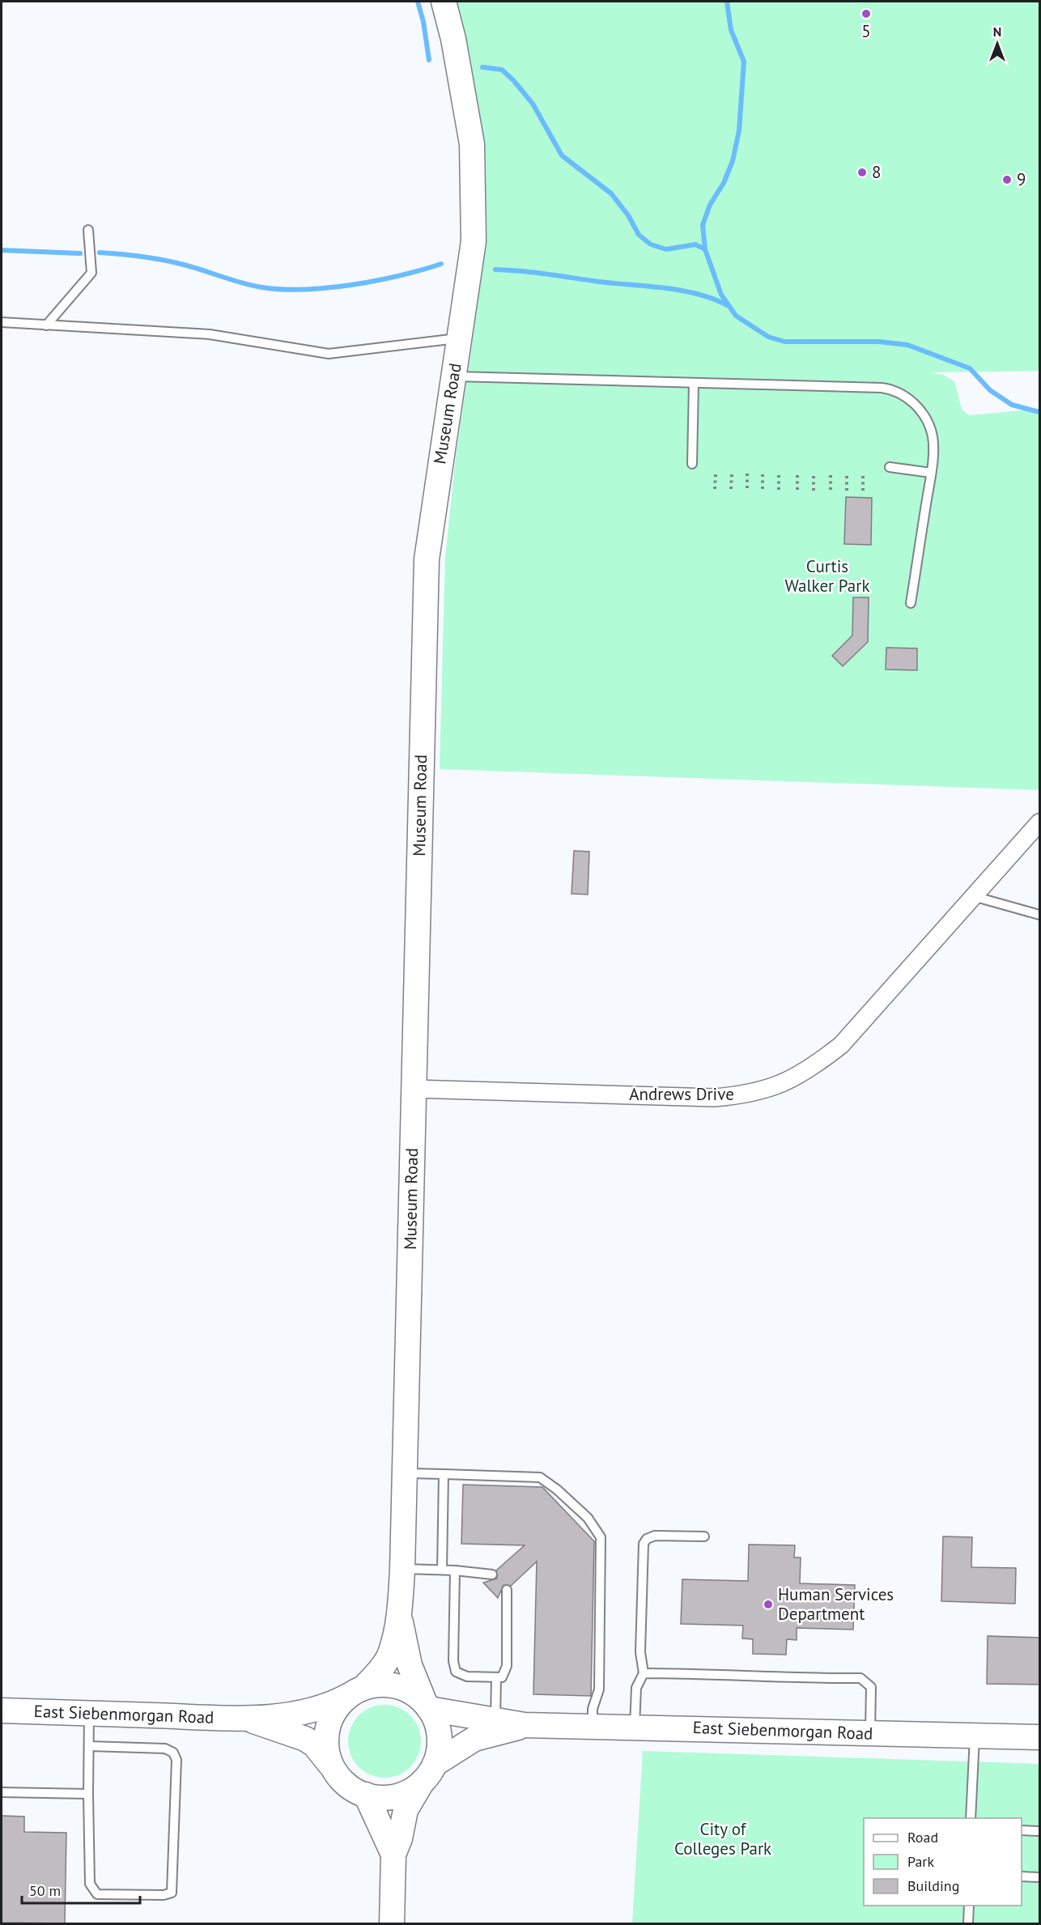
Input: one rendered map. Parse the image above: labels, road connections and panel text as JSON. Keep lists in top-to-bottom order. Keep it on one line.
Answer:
{"streets":{"street":["Museum Road","Andrews Drive","East Siebenmorgan Road"]},"crossings":[["Museum Road","Andrews Drive"],["Museum Road","East Siebenmorgan Road"]],"parks":["Curtis Walker Park","City of Colleges Park"],"places":["5","8","9","Human Services Department"],"legend":["Road","Park","Building"],"scale_bar":"50 m","north":"top"}
